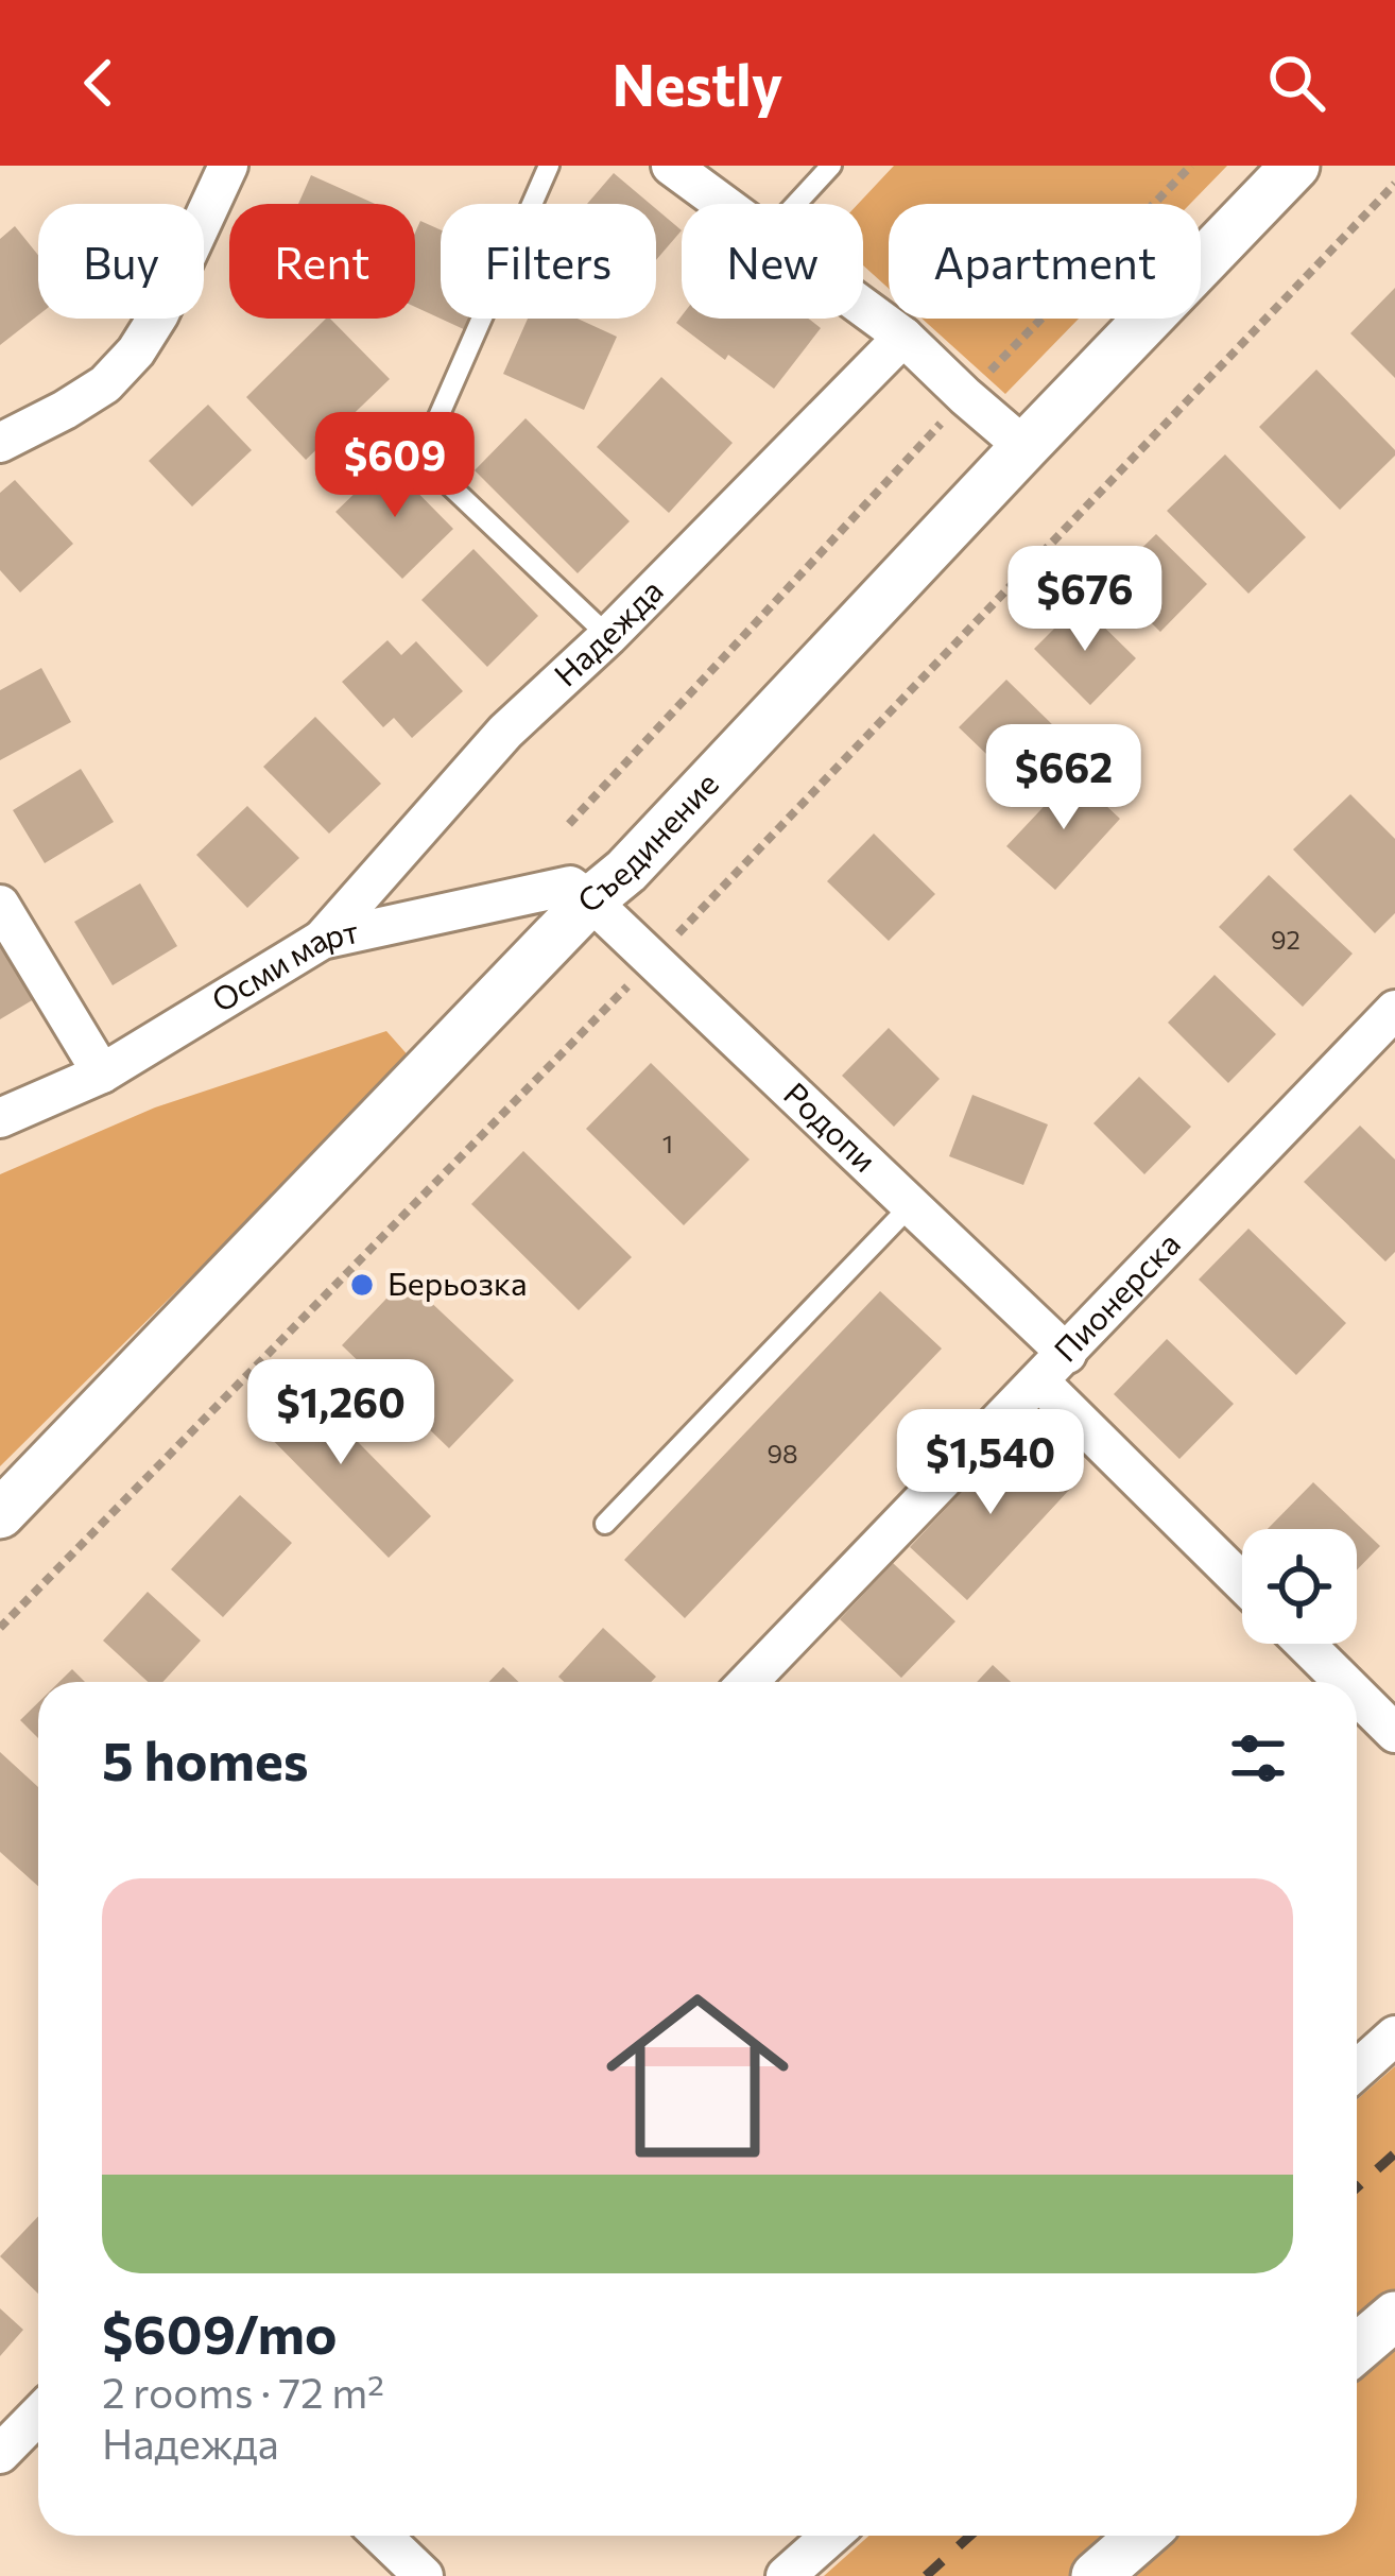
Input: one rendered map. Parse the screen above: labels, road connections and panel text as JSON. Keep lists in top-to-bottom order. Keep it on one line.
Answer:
{"streets":{"street":["Надежда","Съединение","Осми март","Родопи","Пионерска"]},"crossings":[["Надежда","Осми март"],["Съединение","Осми март"],["Съединение","Родопи"],["Осми март","Родопи"],["Родопи","Пионерска"]],"places":["Берьозка"],"house_numbers":["92","1","98"],"page":{"header":"Nestly","chip":["Buy","Rent","Filters","New","Apartment"],"price":["$609","$676","$662","$1,260","$1,540"],"heading":"5 homes","list":[{"name":"$609/mo","note":"2 rooms · 72 m² · Надежда"}]}}
